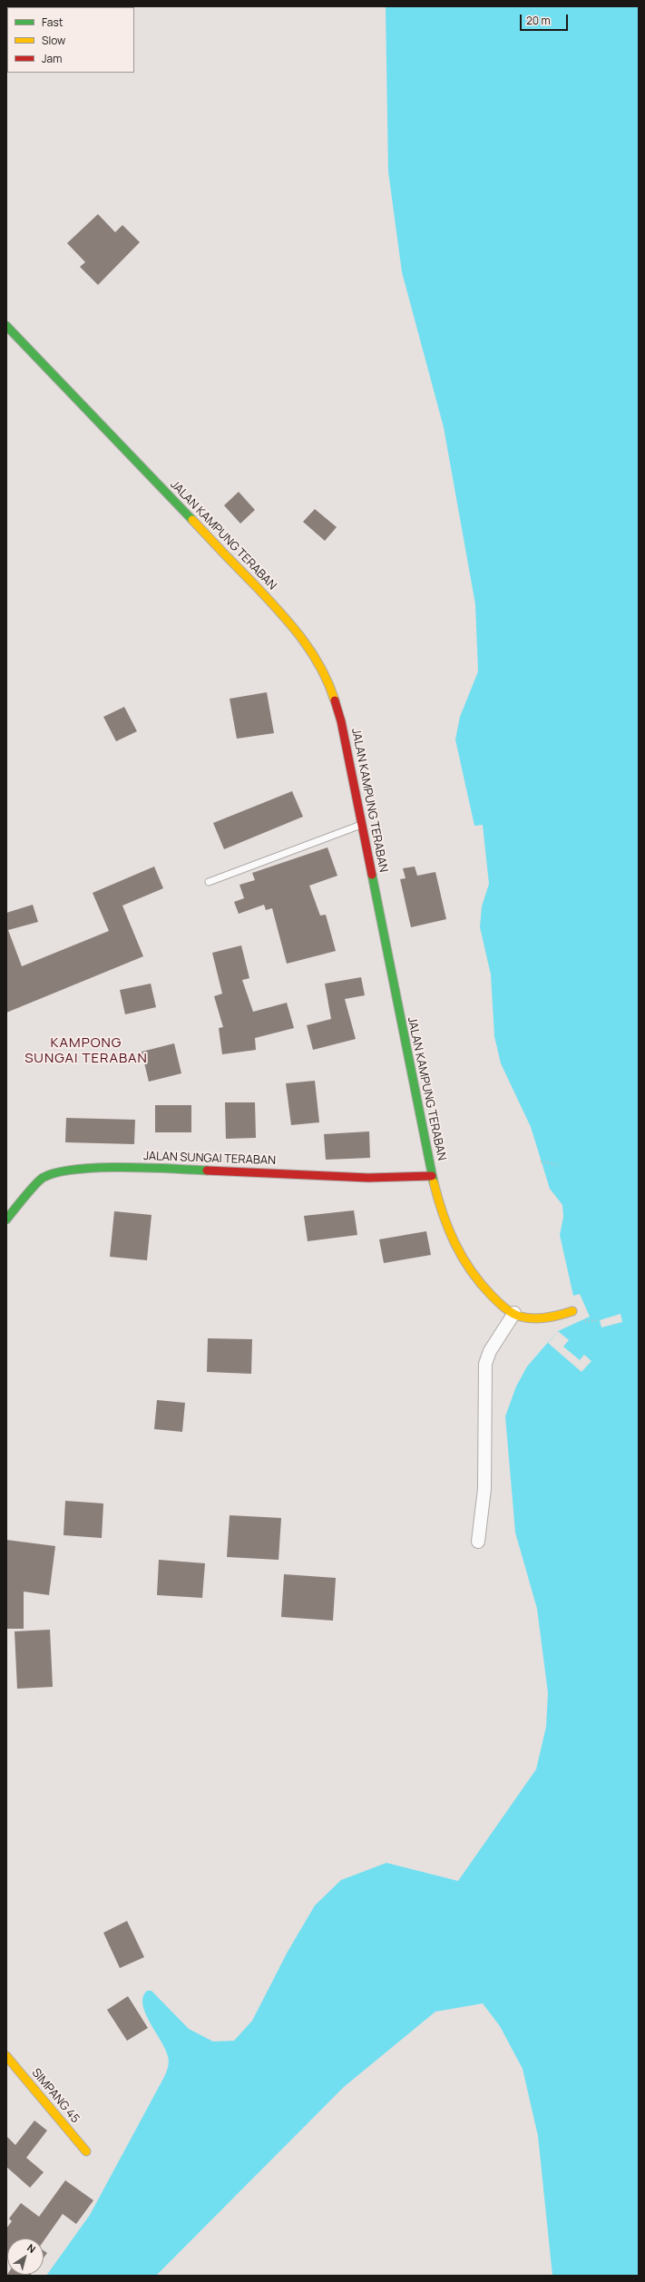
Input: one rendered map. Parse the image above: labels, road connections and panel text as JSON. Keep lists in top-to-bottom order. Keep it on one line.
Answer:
{"streets":{"street":["JALAN KAMPUNG TERABAN","JALAN SUNGAI TERABAN","SIMPANG 45"]},"crossings":[["JALAN KAMPUNG TERABAN","JALAN SUNGAI TERABAN"]],"districts":["KAMPONG SUNGAI TERABAN"],"legend":["Fast","Slow","Jam"],"scale_bar":"20 m","north":"top right"}
